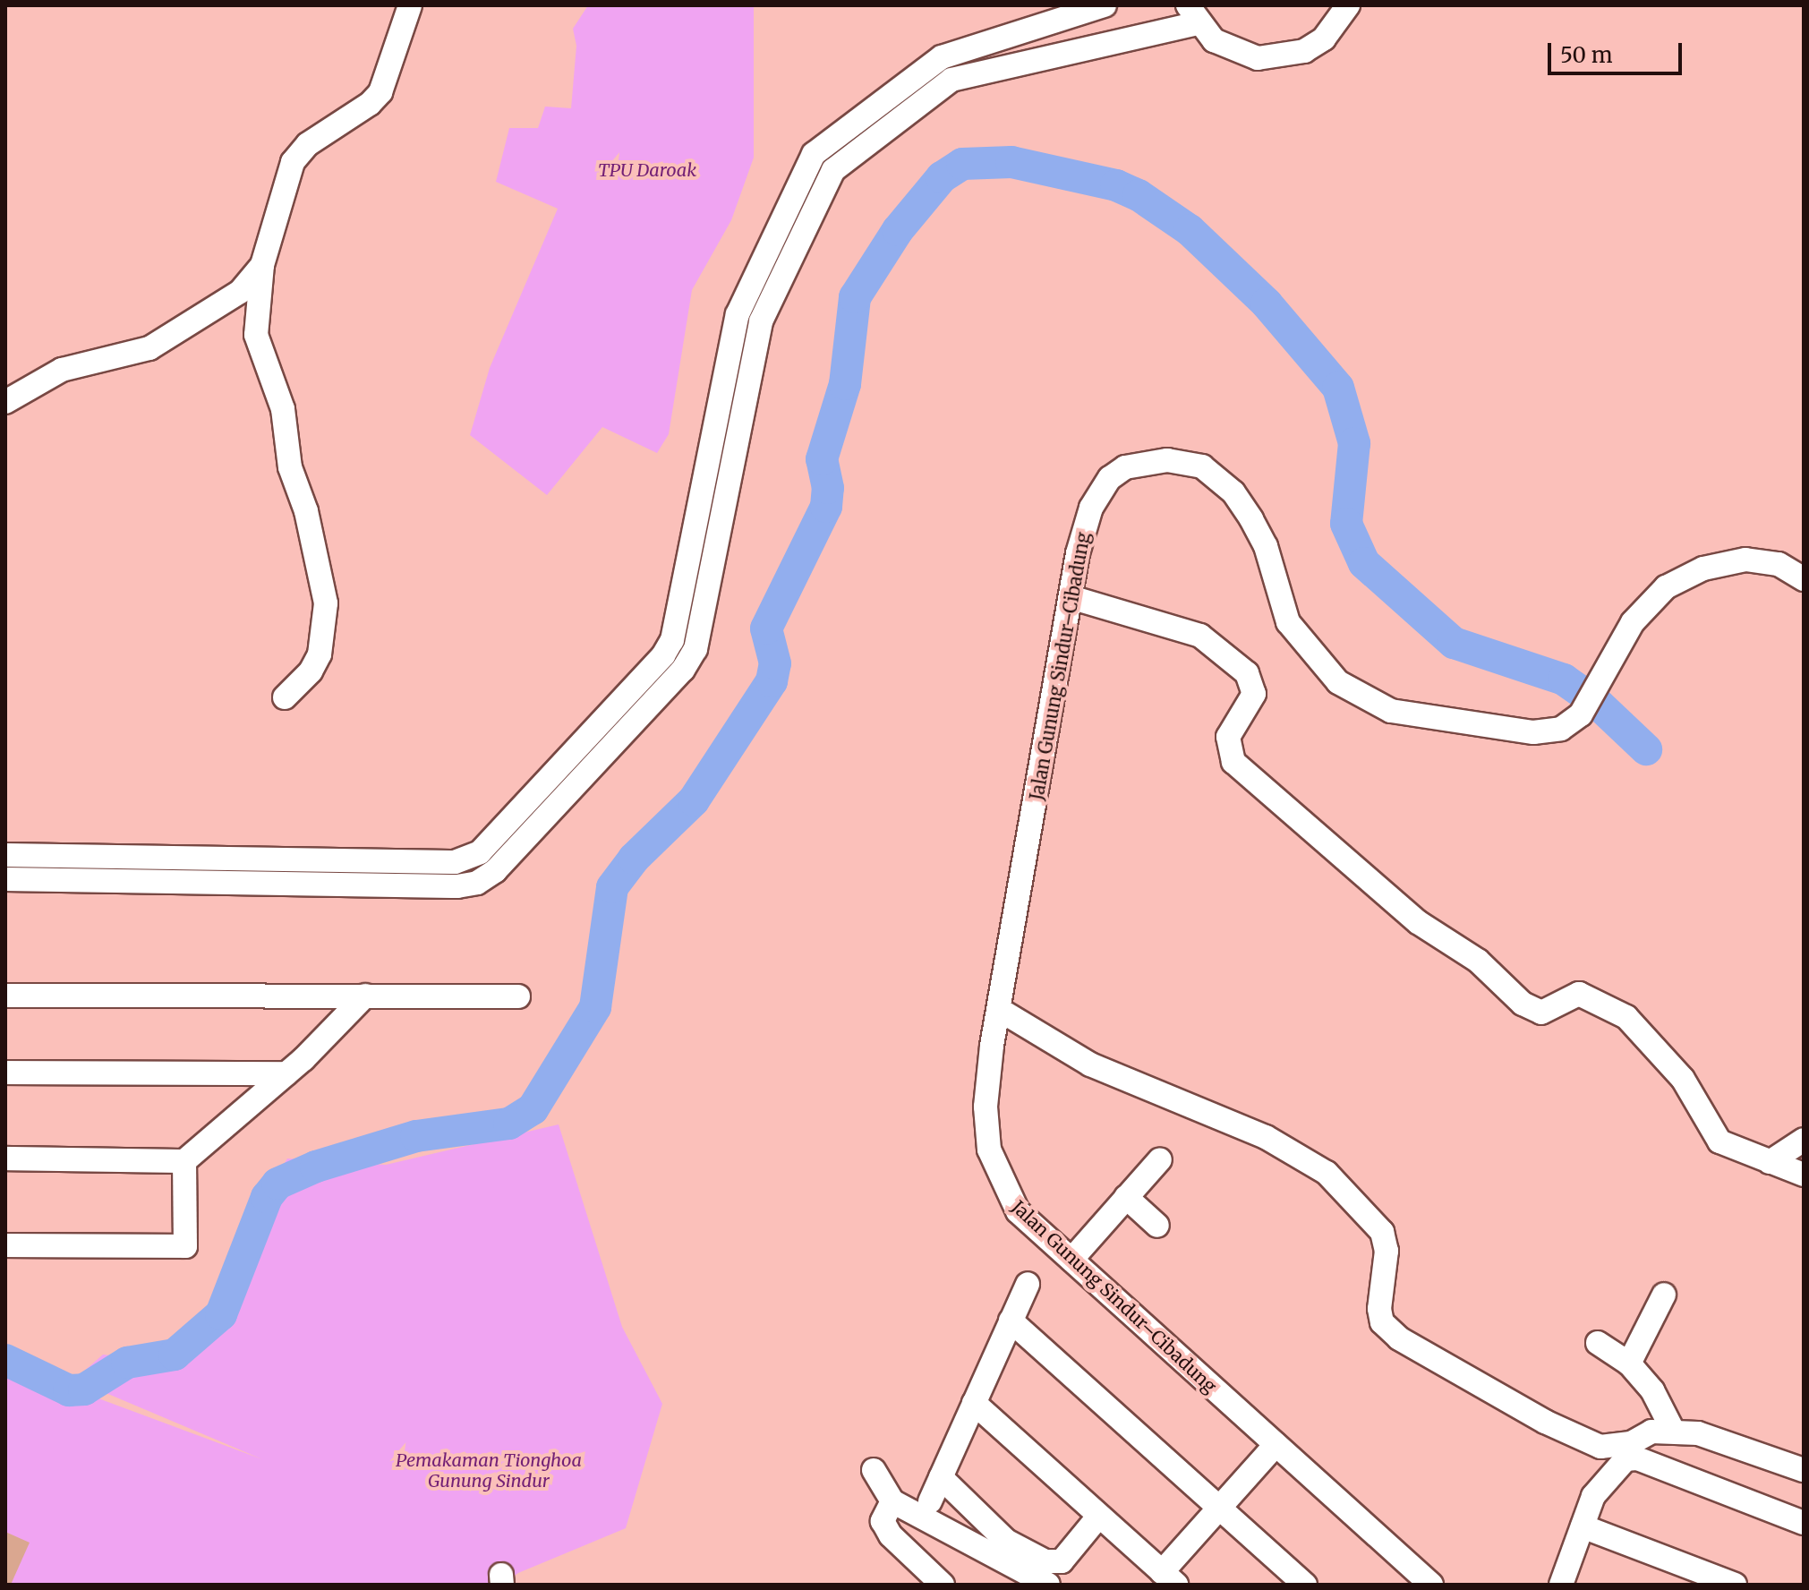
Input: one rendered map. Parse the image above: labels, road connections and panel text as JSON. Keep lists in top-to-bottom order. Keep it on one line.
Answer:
{"streets":{"street":["Jalan Gunung Sindur–Cibadung"]},"parks":["TPU Daroak","Pemakaman Tionghoa Gunung Sindur"],"scale_bar":"50 m"}
